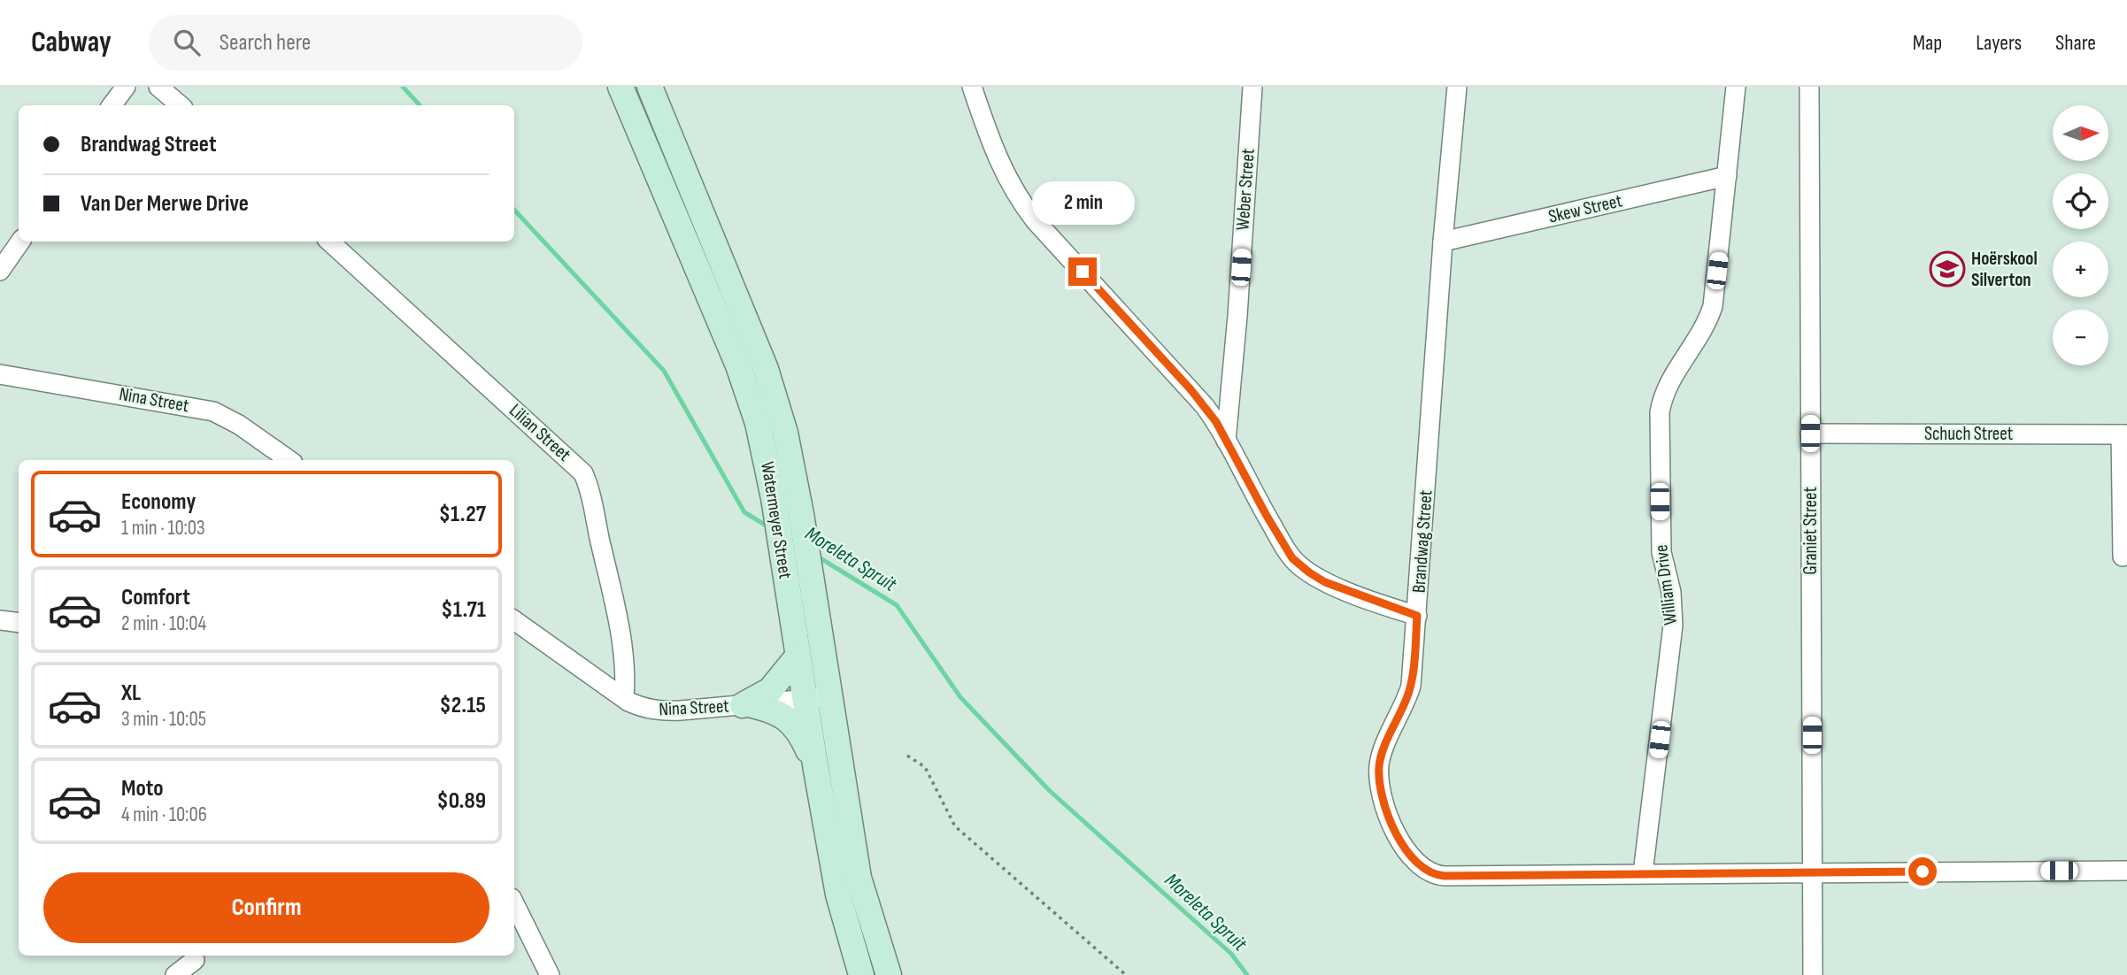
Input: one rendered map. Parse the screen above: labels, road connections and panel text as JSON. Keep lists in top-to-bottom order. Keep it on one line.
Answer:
{"streets":{"main road":["Watermeyer Street"],"street":["Weber Street","Skew Street","Nina Street","Lilian Street","Schuch Street","Graniet Street","Brandwag Street","William Drive"]},"crossings":[["Skew Street","Brandwag Street"],["Skew Street","William Drive"],["Nina Street","Lilian Street"],["Nina Street","Watermeyer Street"],["Schuch Street","Graniet Street"],["Graniet Street","Brandwag Street"],["Brandwag Street","William Drive"]],"water":["Moreleta Spruit"],"places":{"school or university":["Hoërskool Silverton"]},"north":"right","page":{"header":"Cabway","search":"Search here","nav":["Map","Layers","Share"],"map_buttons":["+","−"],"banner":["Brandwag Street","Van Der Merwe Drive"],"bubble":"2 min","list":[{"name":"Economy","note":"1 min · 10:03","value":"$1.27"},{"name":"Comfort","note":"2 min · 10:04","value":"$1.71"},{"name":"XL","note":"3 min · 10:05","value":"$2.15"},{"name":"Moto","note":"4 min · 10:06","value":"$0.89"}],"buttons":"Confirm"}}
